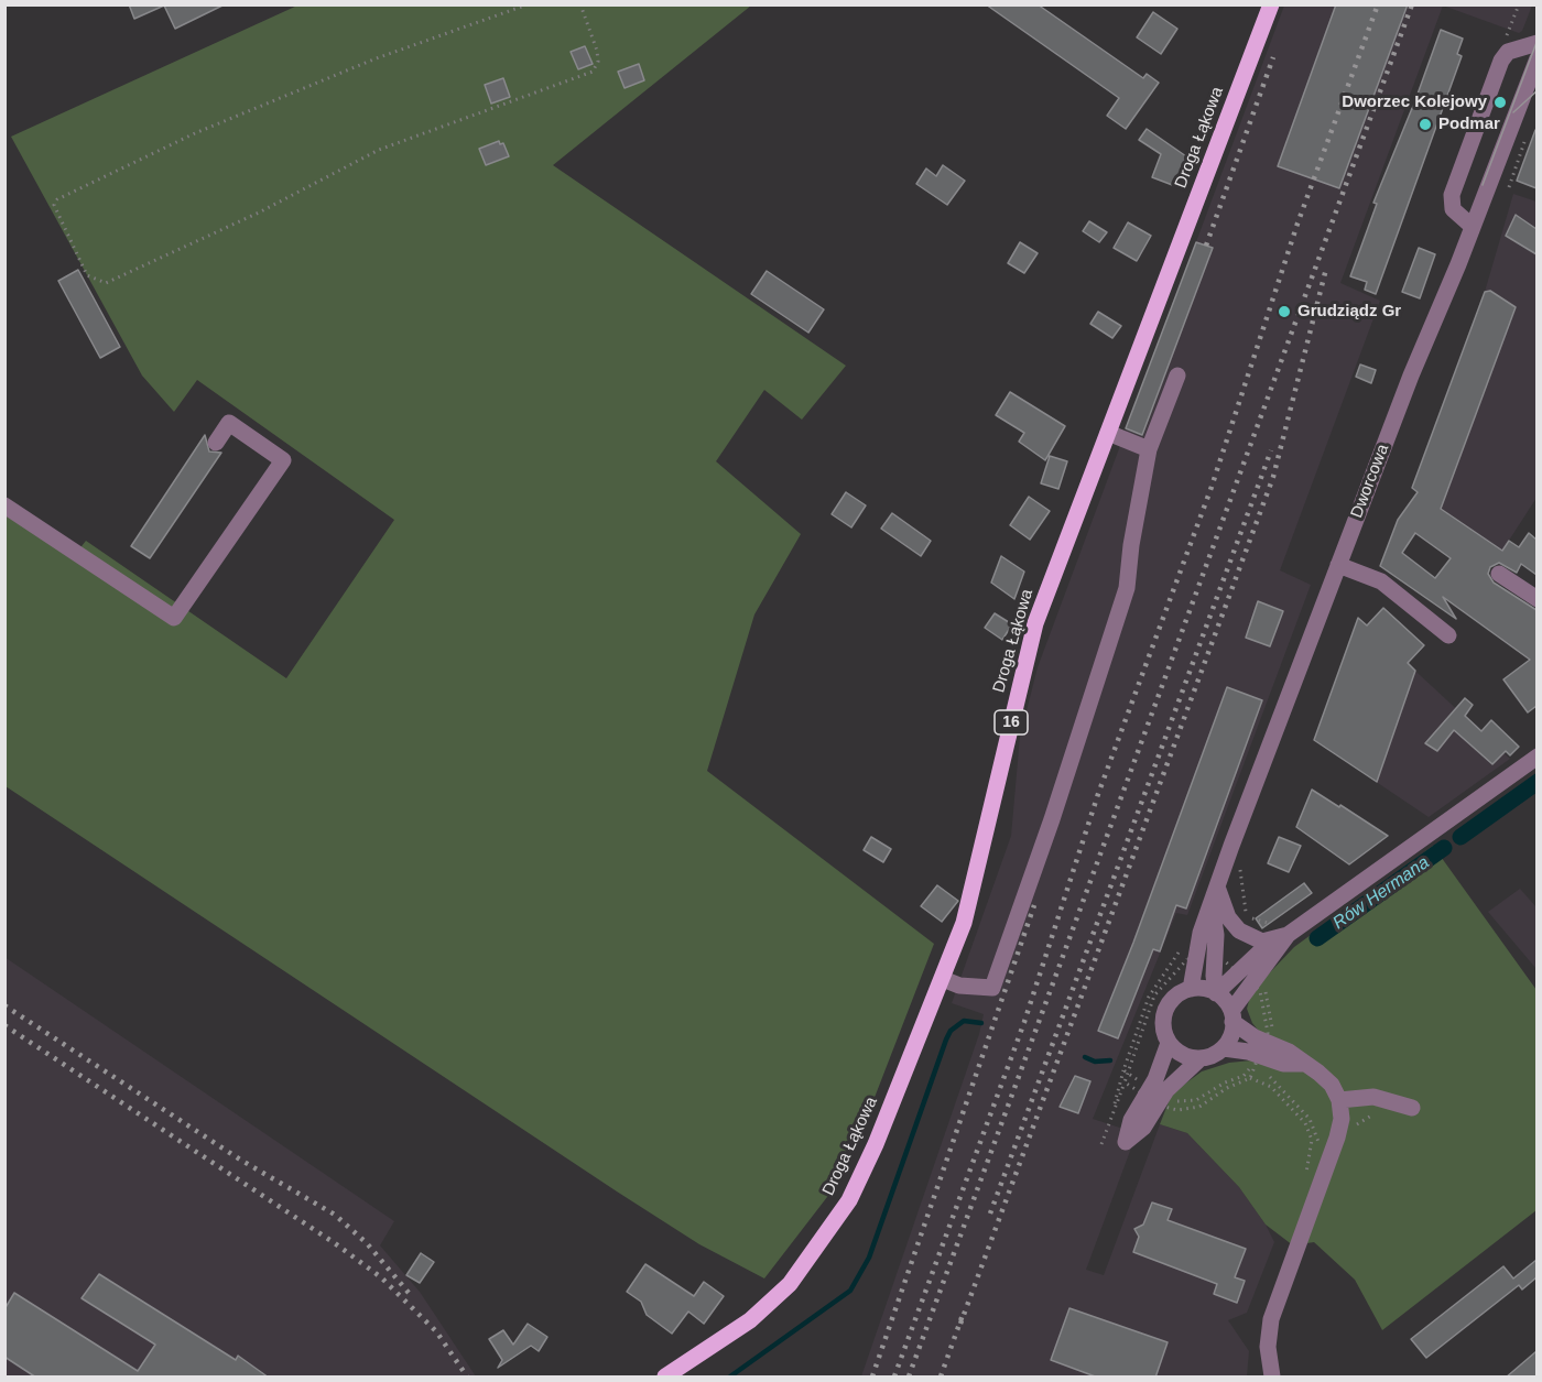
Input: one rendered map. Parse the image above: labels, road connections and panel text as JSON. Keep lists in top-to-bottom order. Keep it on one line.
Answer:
{"streets":{"main road":["Droga Łąkowa","16"],"street":["Dworcowa"]},"water":["Rów Hermana"],"places":["Dworzec Kolejowy","Podmar","Grudziądz Gr"]}
